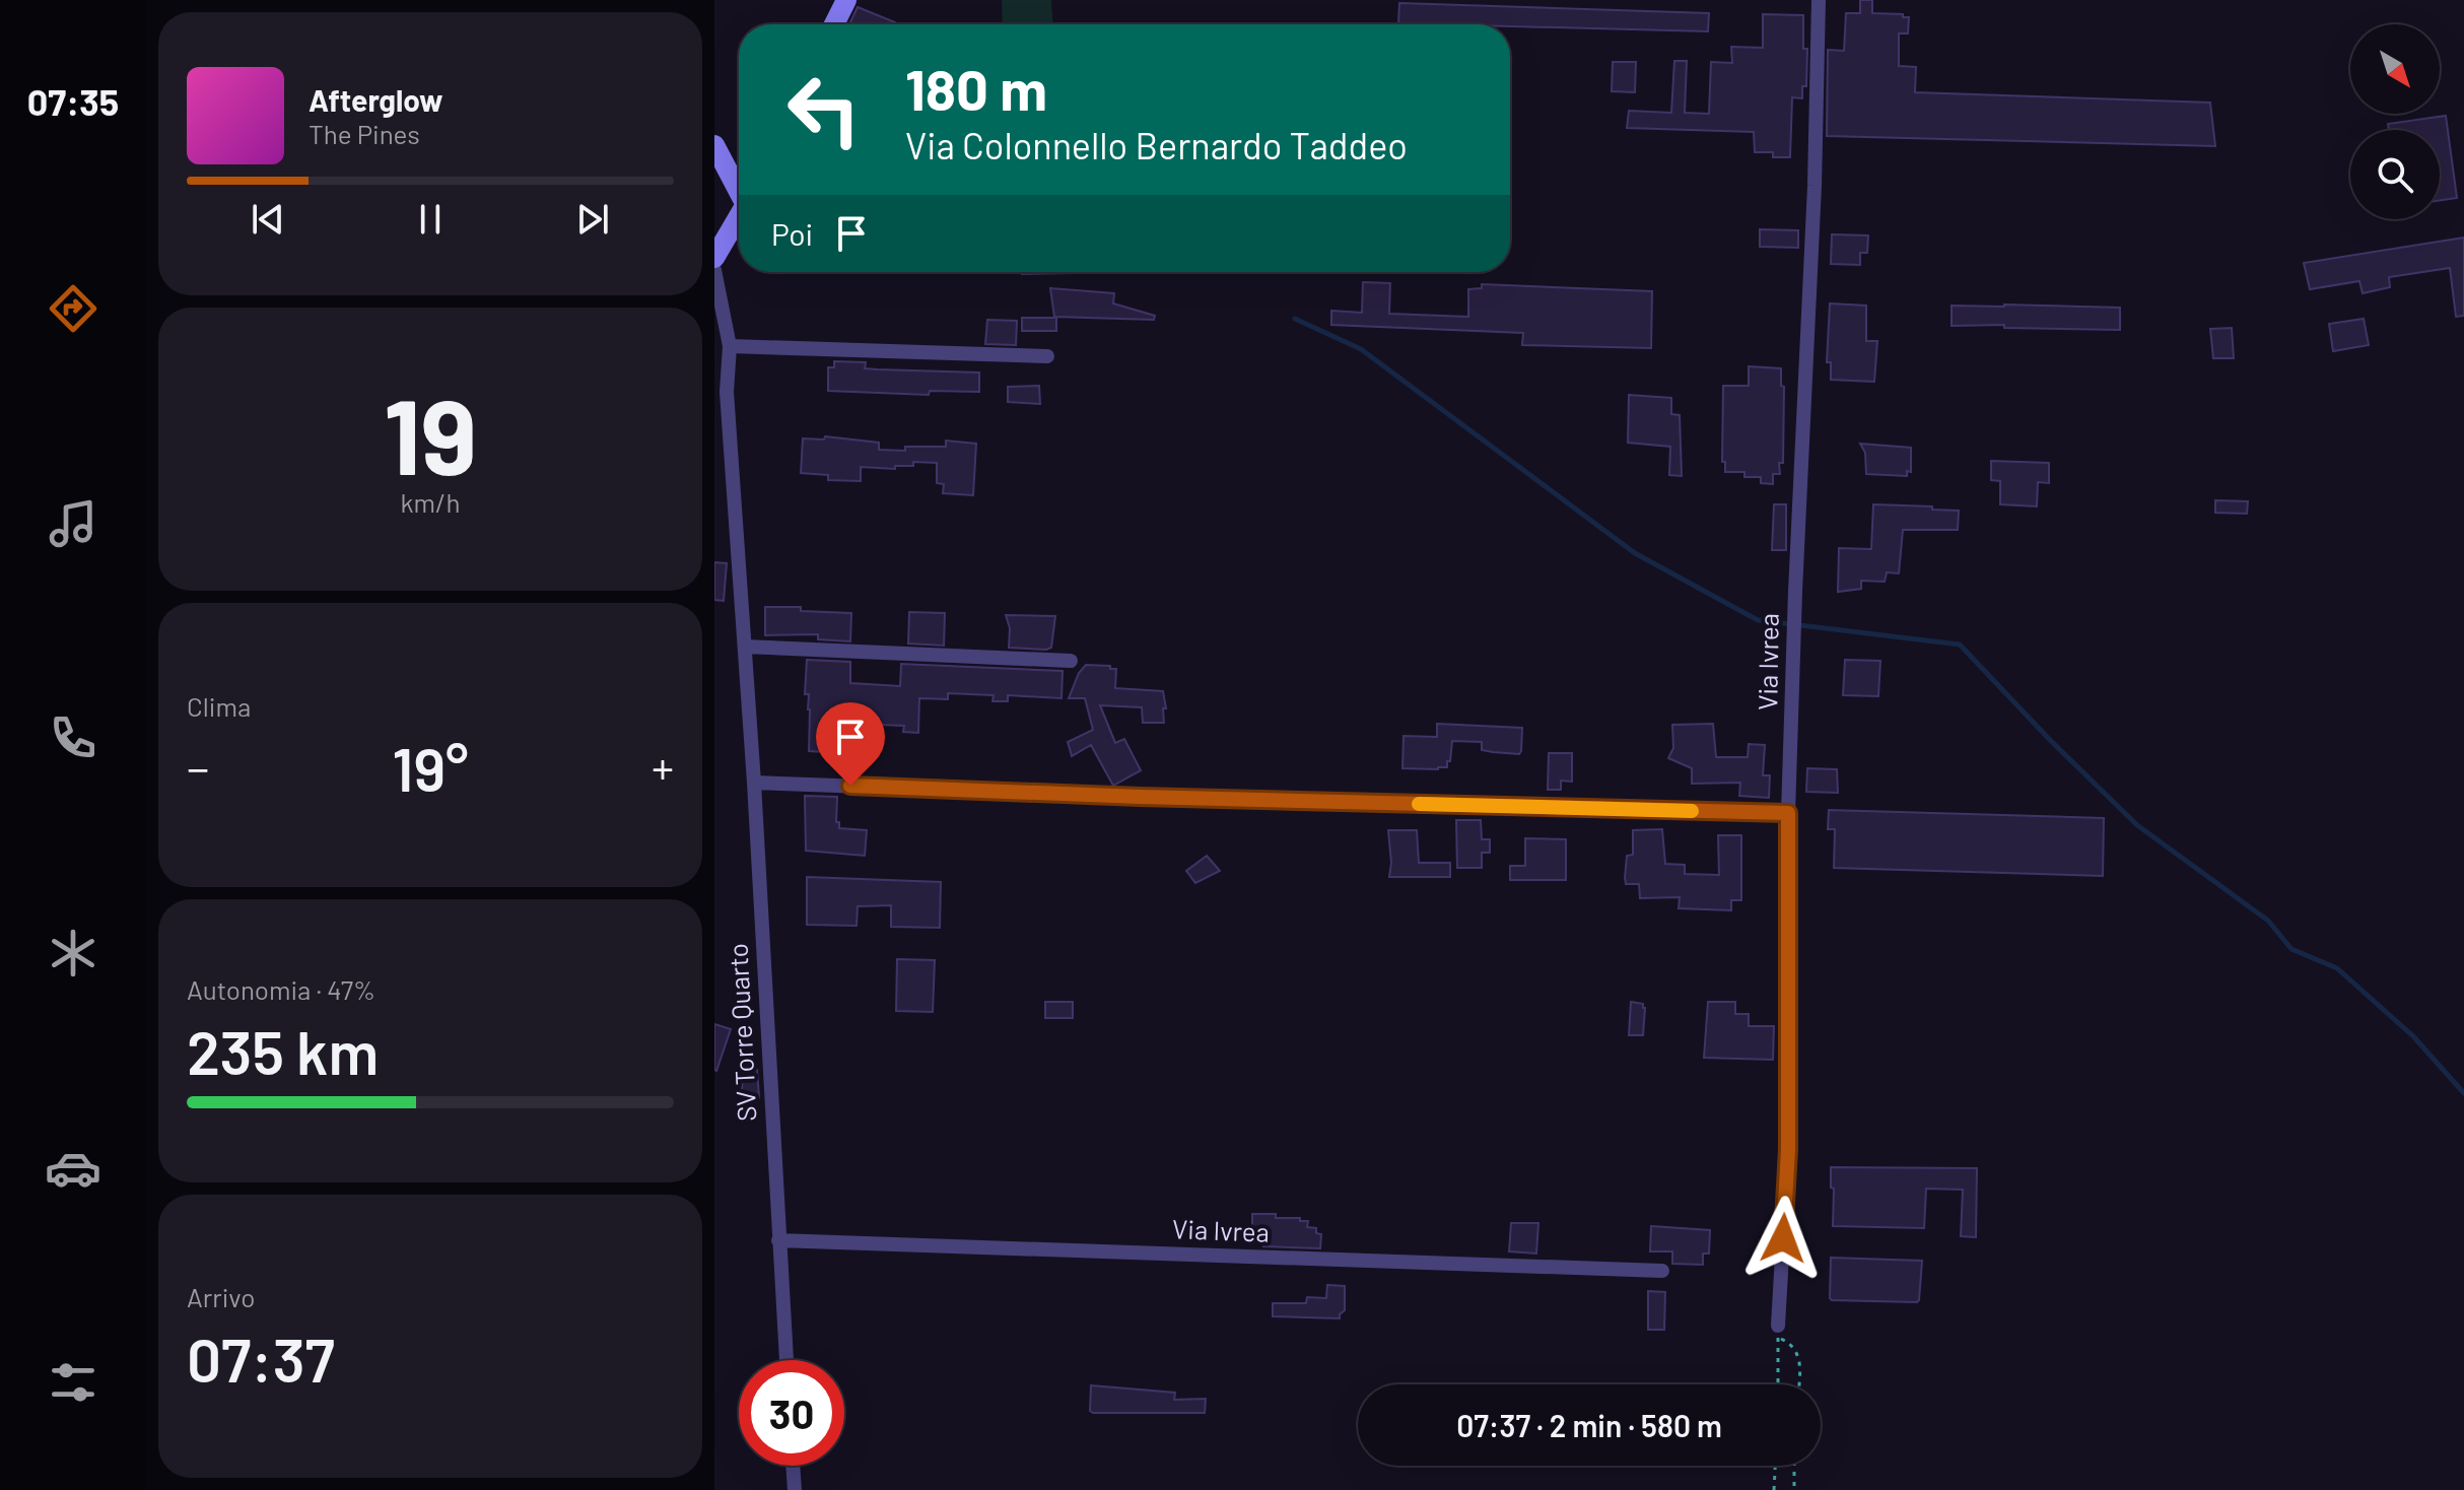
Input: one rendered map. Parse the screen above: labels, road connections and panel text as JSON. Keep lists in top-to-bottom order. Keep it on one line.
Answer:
{"streets":{"street":["Via Ivrea","SV Torre Quarto"]},"crossings":[["Via Ivrea","SV Torre Quarto"]],"north":"bottom right","page":{"tabs":"07:35","turn":["180 m","Via Colonnello Bernardo Taddeo"],"song":["Afterglow","The Pines"],"then":"Poi","tile":[["19","km/h"],"Clima",["Autonomia · 47%","235 km"],["Arrivo","07:37"]],"heat":["−","19°","+"],"limit":"30","trip":"07:37 · 2 min · 580 m"}}
